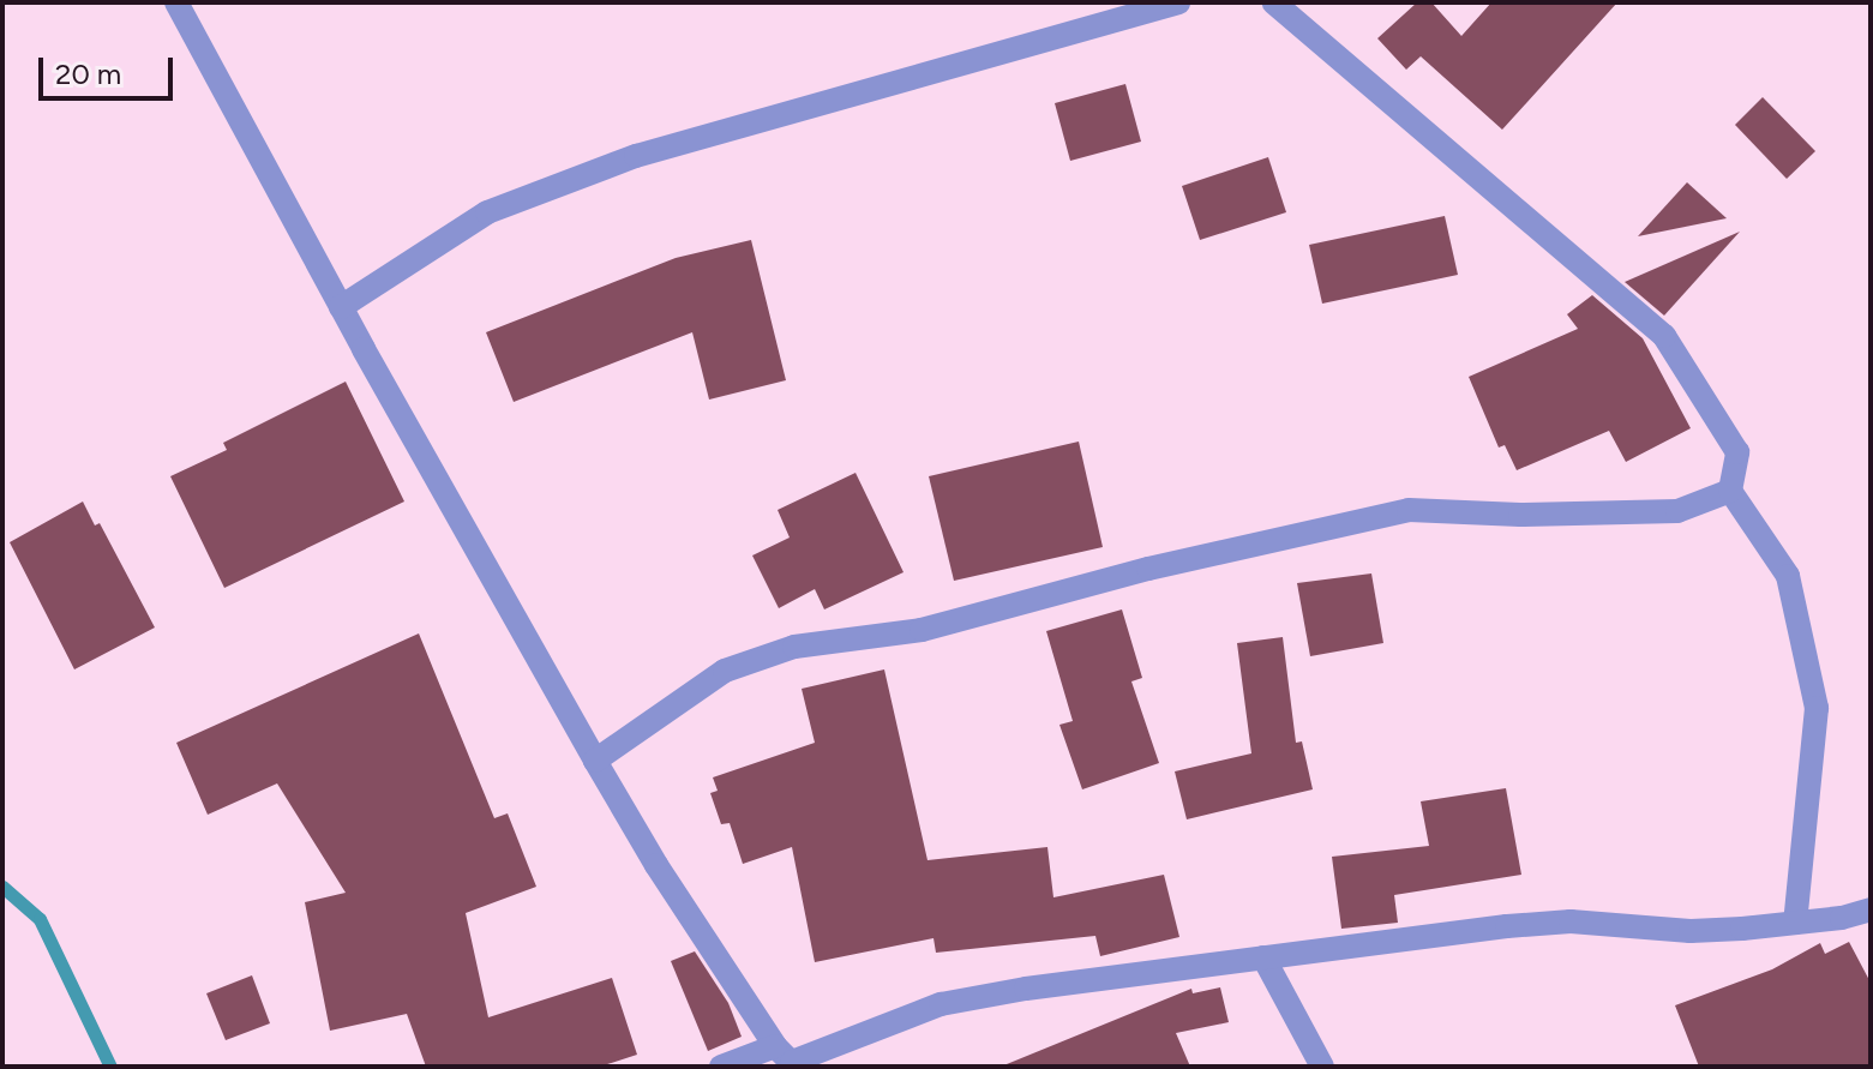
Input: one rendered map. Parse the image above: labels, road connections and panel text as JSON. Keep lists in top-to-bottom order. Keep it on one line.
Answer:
{"scale_bar":"20 m"}
